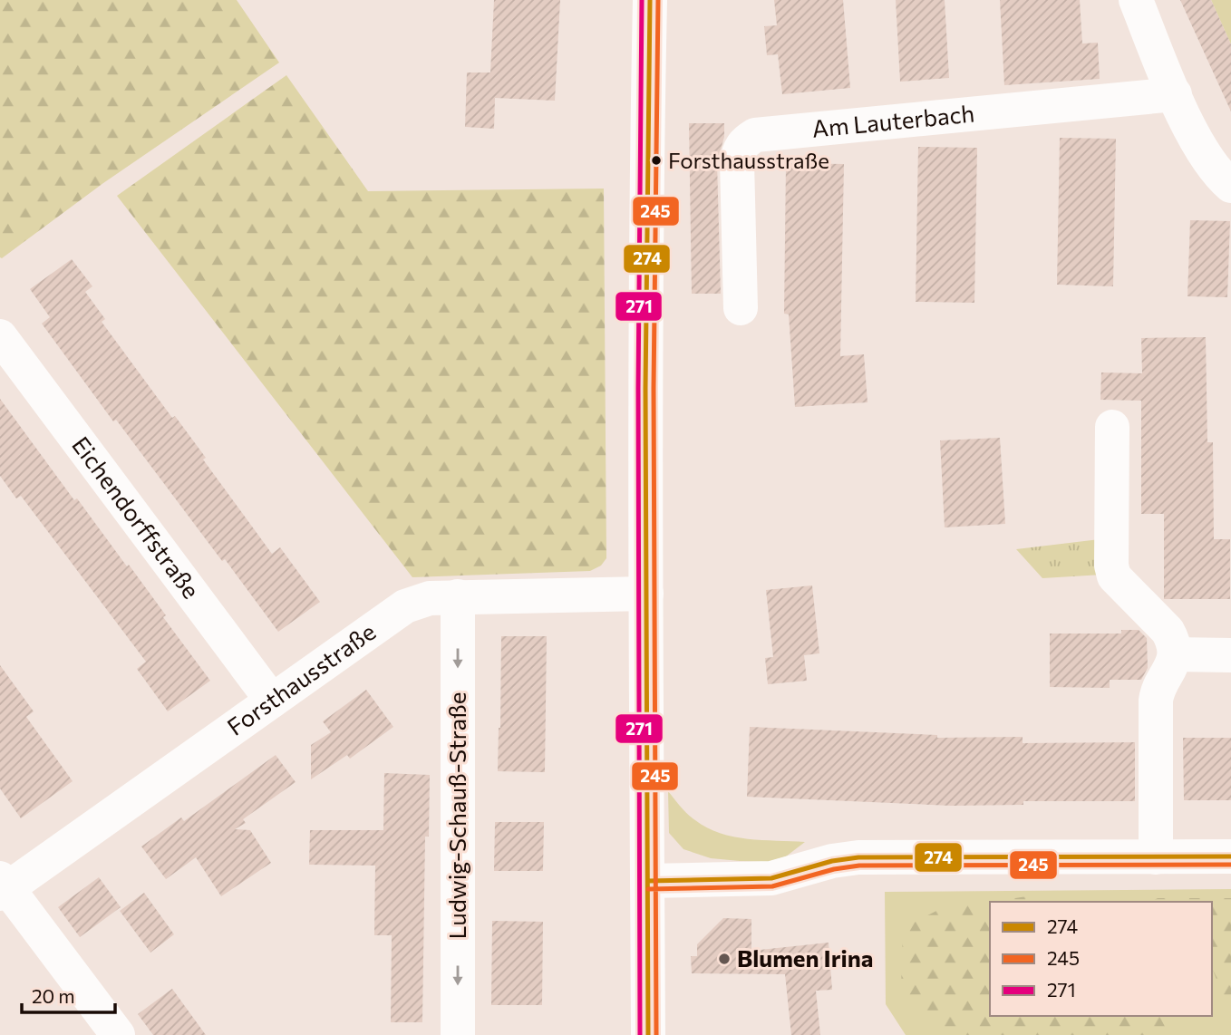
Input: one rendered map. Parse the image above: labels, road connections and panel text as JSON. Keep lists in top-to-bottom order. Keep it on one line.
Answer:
{"streets":{"street":["Am Lauterbach","Eichendorffstraße","Forsthausstraße","Ludwig-Schauß-Straße"]},"crossings":[["Eichendorffstraße","Forsthausstraße"],["Forsthausstraße","Ludwig-Schauß-Straße"]],"places":["Forsthausstraße","Blumen Irina"],"lines":["transit line 274","transit line 245","transit line 271"],"legend":["274","245","271"],"scale_bar":"20 m"}
